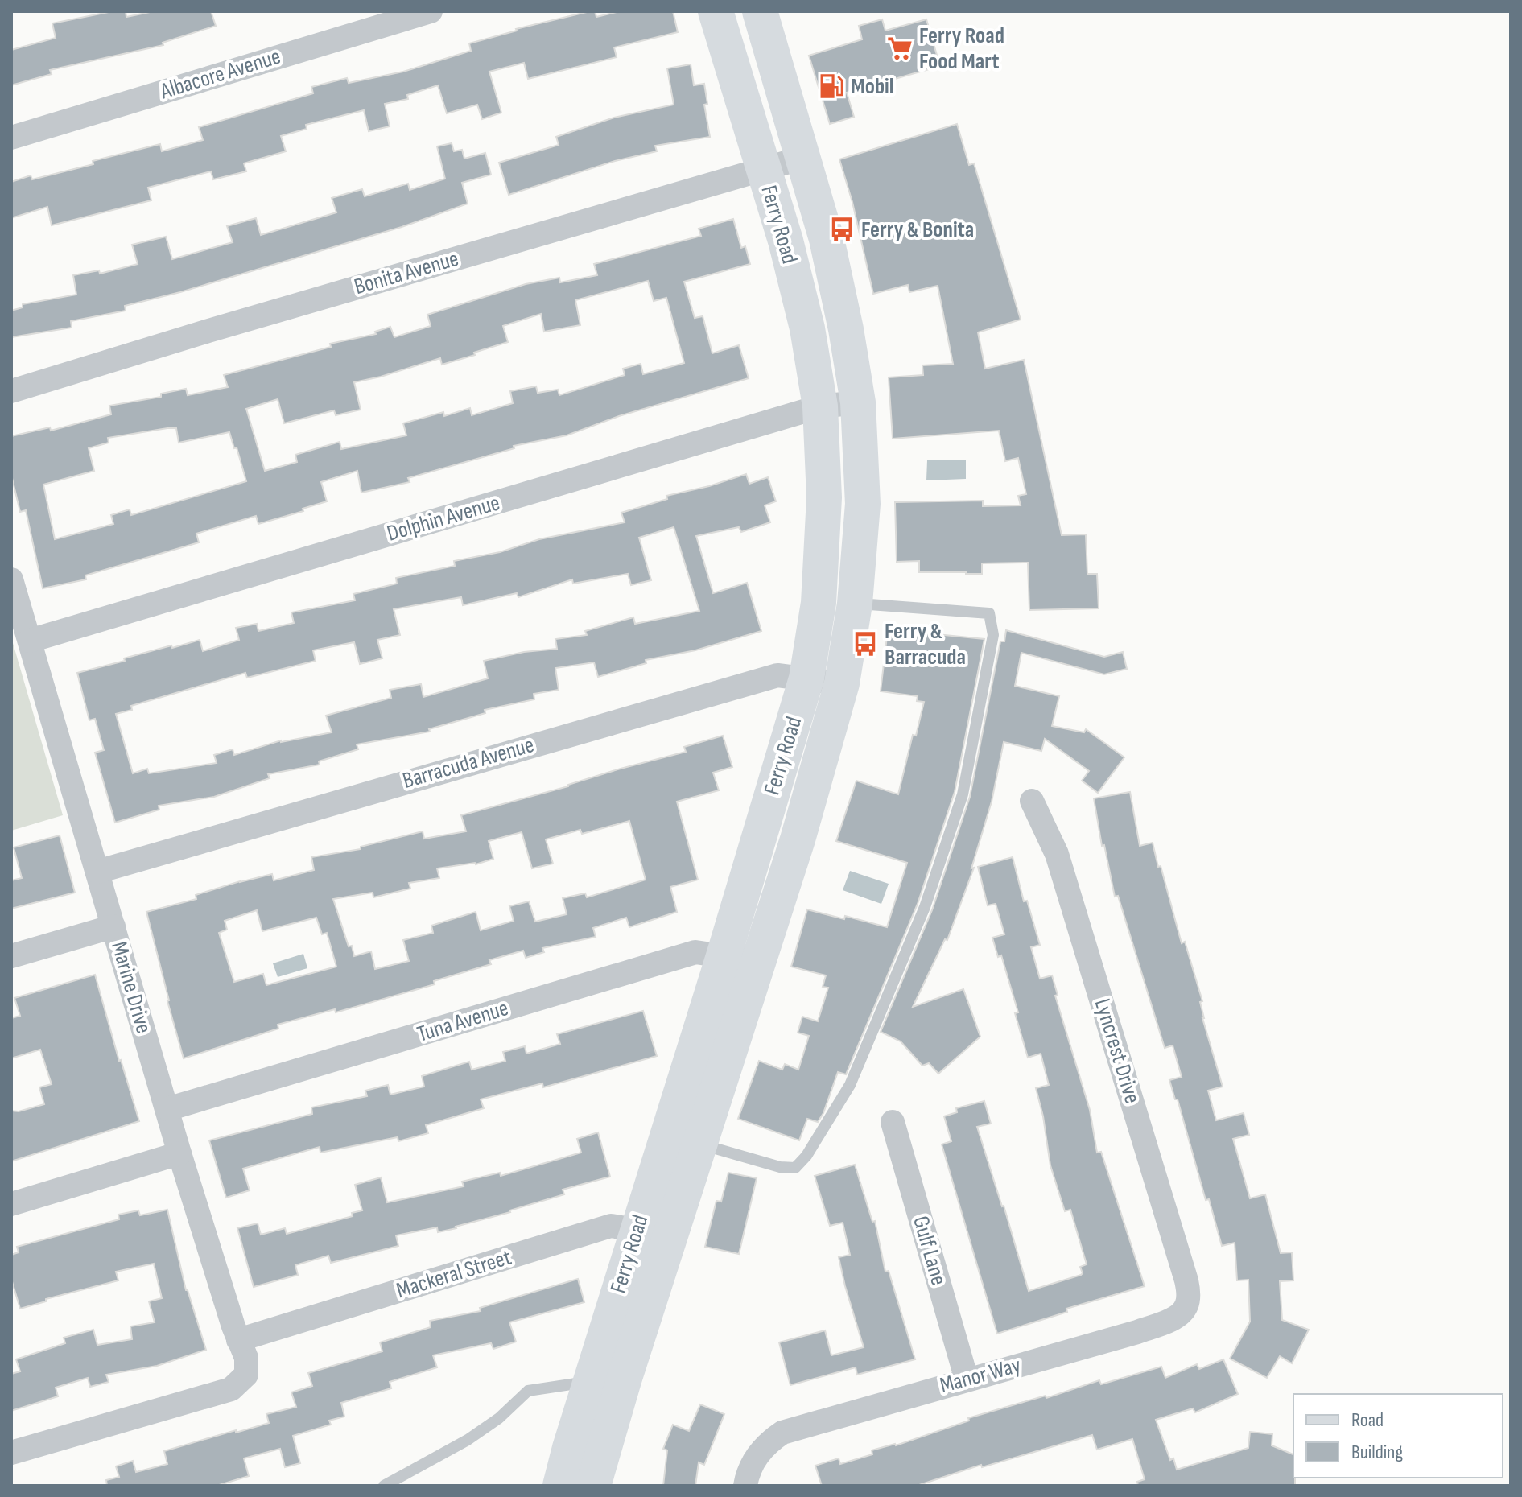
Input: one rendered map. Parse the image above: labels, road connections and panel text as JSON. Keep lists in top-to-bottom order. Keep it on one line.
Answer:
{"streets":{"main road":["Ferry Road"],"street":["Albacore Avenue","Bonita Avenue","Dolphin Avenue","Barracuda Avenue","Marine Drive","Tuna Avenue","Lyncrest Drive","Gulf Lane","Mackeral Street","Manor Way"]},"crossings":[["Ferry Road","Bonita Avenue"],["Ferry Road","Dolphin Avenue"],["Ferry Road","Barracuda Avenue"],["Ferry Road","Tuna Avenue"],["Ferry Road","Mackeral Street"],["Dolphin Avenue","Marine Drive"],["Barracuda Avenue","Marine Drive"],["Marine Drive","Tuna Avenue"],["Marine Drive","Mackeral Street"],["Lyncrest Drive","Manor Way"],["Gulf Lane","Manor Way"]],"places":{"supermarket":["Ferry Road Food Mart"],"fuel station":["Mobil"],"bus stop":["Ferry & Bonita","Ferry & Barracuda"]},"legend":["Road","Building"]}
